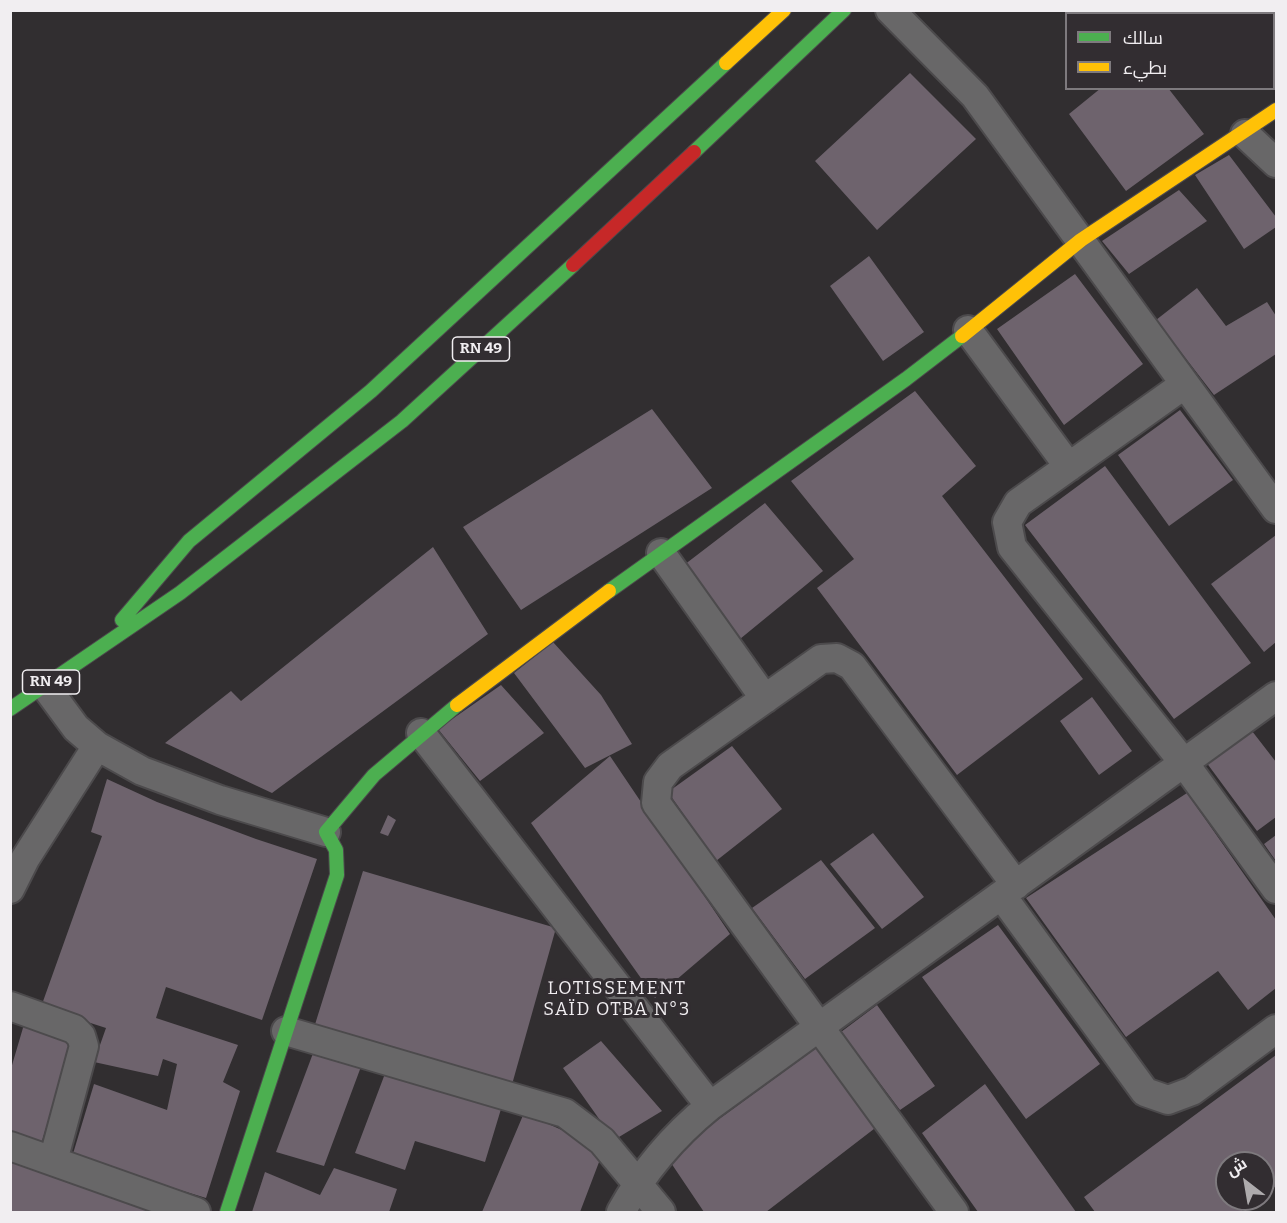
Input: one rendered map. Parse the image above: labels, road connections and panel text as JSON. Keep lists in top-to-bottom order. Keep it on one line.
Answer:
{"streets":{"main road":["RN 49"]},"districts":["LOTISSEMENT SAÏD OTBA N°3"],"legend":["سالك","بطيء"],"north":"top left"}
